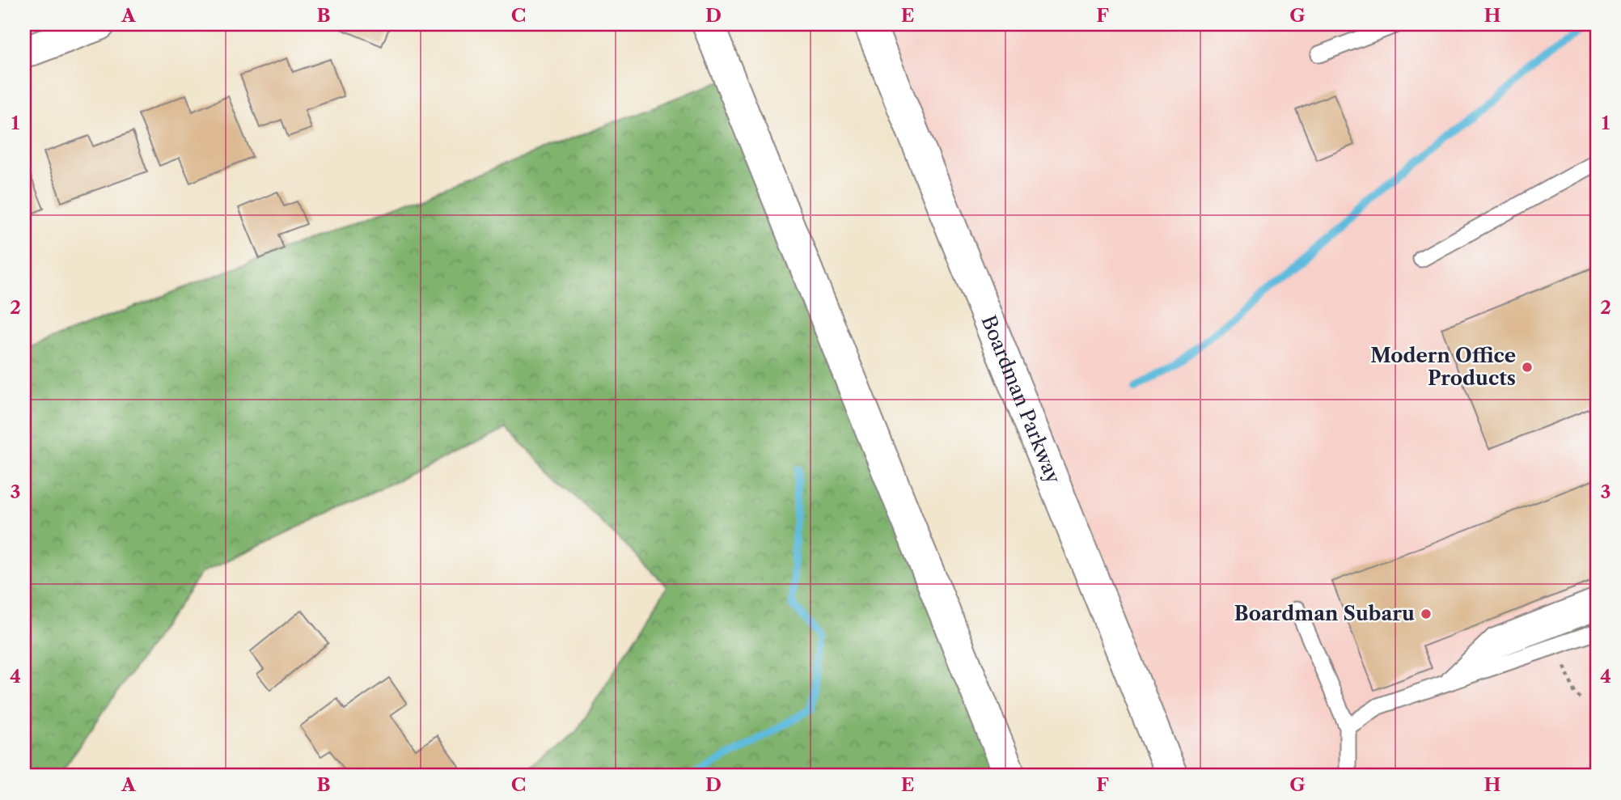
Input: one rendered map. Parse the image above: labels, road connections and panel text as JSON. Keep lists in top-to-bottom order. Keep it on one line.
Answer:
{"streets":{"main road":["Boardman Parkway"]},"places":["Modern Office Products","Boardman Subaru"],"grid":{"columns":["A","B","C","D","E","F","G","H"],"rows":["1","2","3","4"]}}
